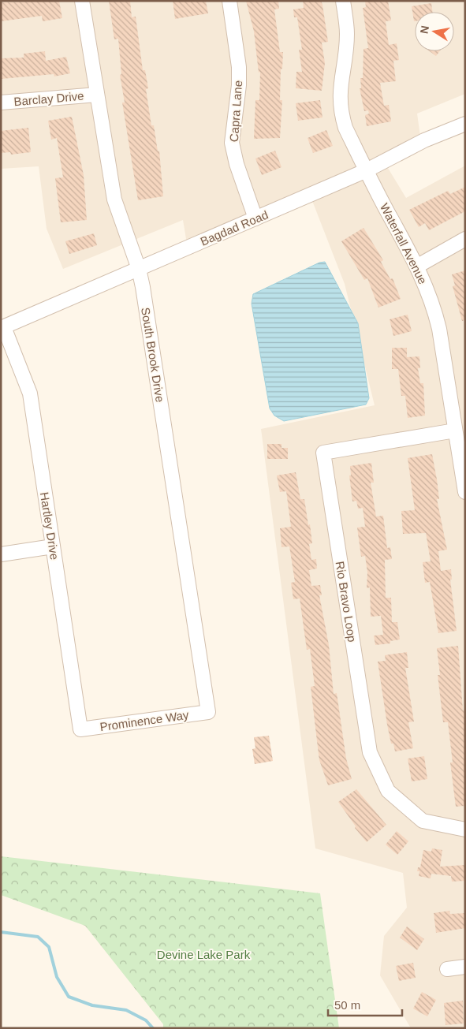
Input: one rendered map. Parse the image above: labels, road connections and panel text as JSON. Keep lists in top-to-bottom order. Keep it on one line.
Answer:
{"streets":{"street":["Barclay Drive","Capra Lane","Bagdad Road","Waterfall Avenue","South Brook Drive","Hartley Drive","Rio Bravo Loop","Prominence Way"]},"crossings":[["Barclay Drive","South Brook Drive"],["Capra Lane","Bagdad Road"],["Bagdad Road","Waterfall Avenue"],["Bagdad Road","South Brook Drive"],["Bagdad Road","Hartley Drive"],["Waterfall Avenue","Rio Bravo Loop"],["South Brook Drive","Prominence Way"],["Hartley Drive","Prominence Way"]],"parks":["Devine Lake Park"],"scale_bar":"50 m","north":"left"}
